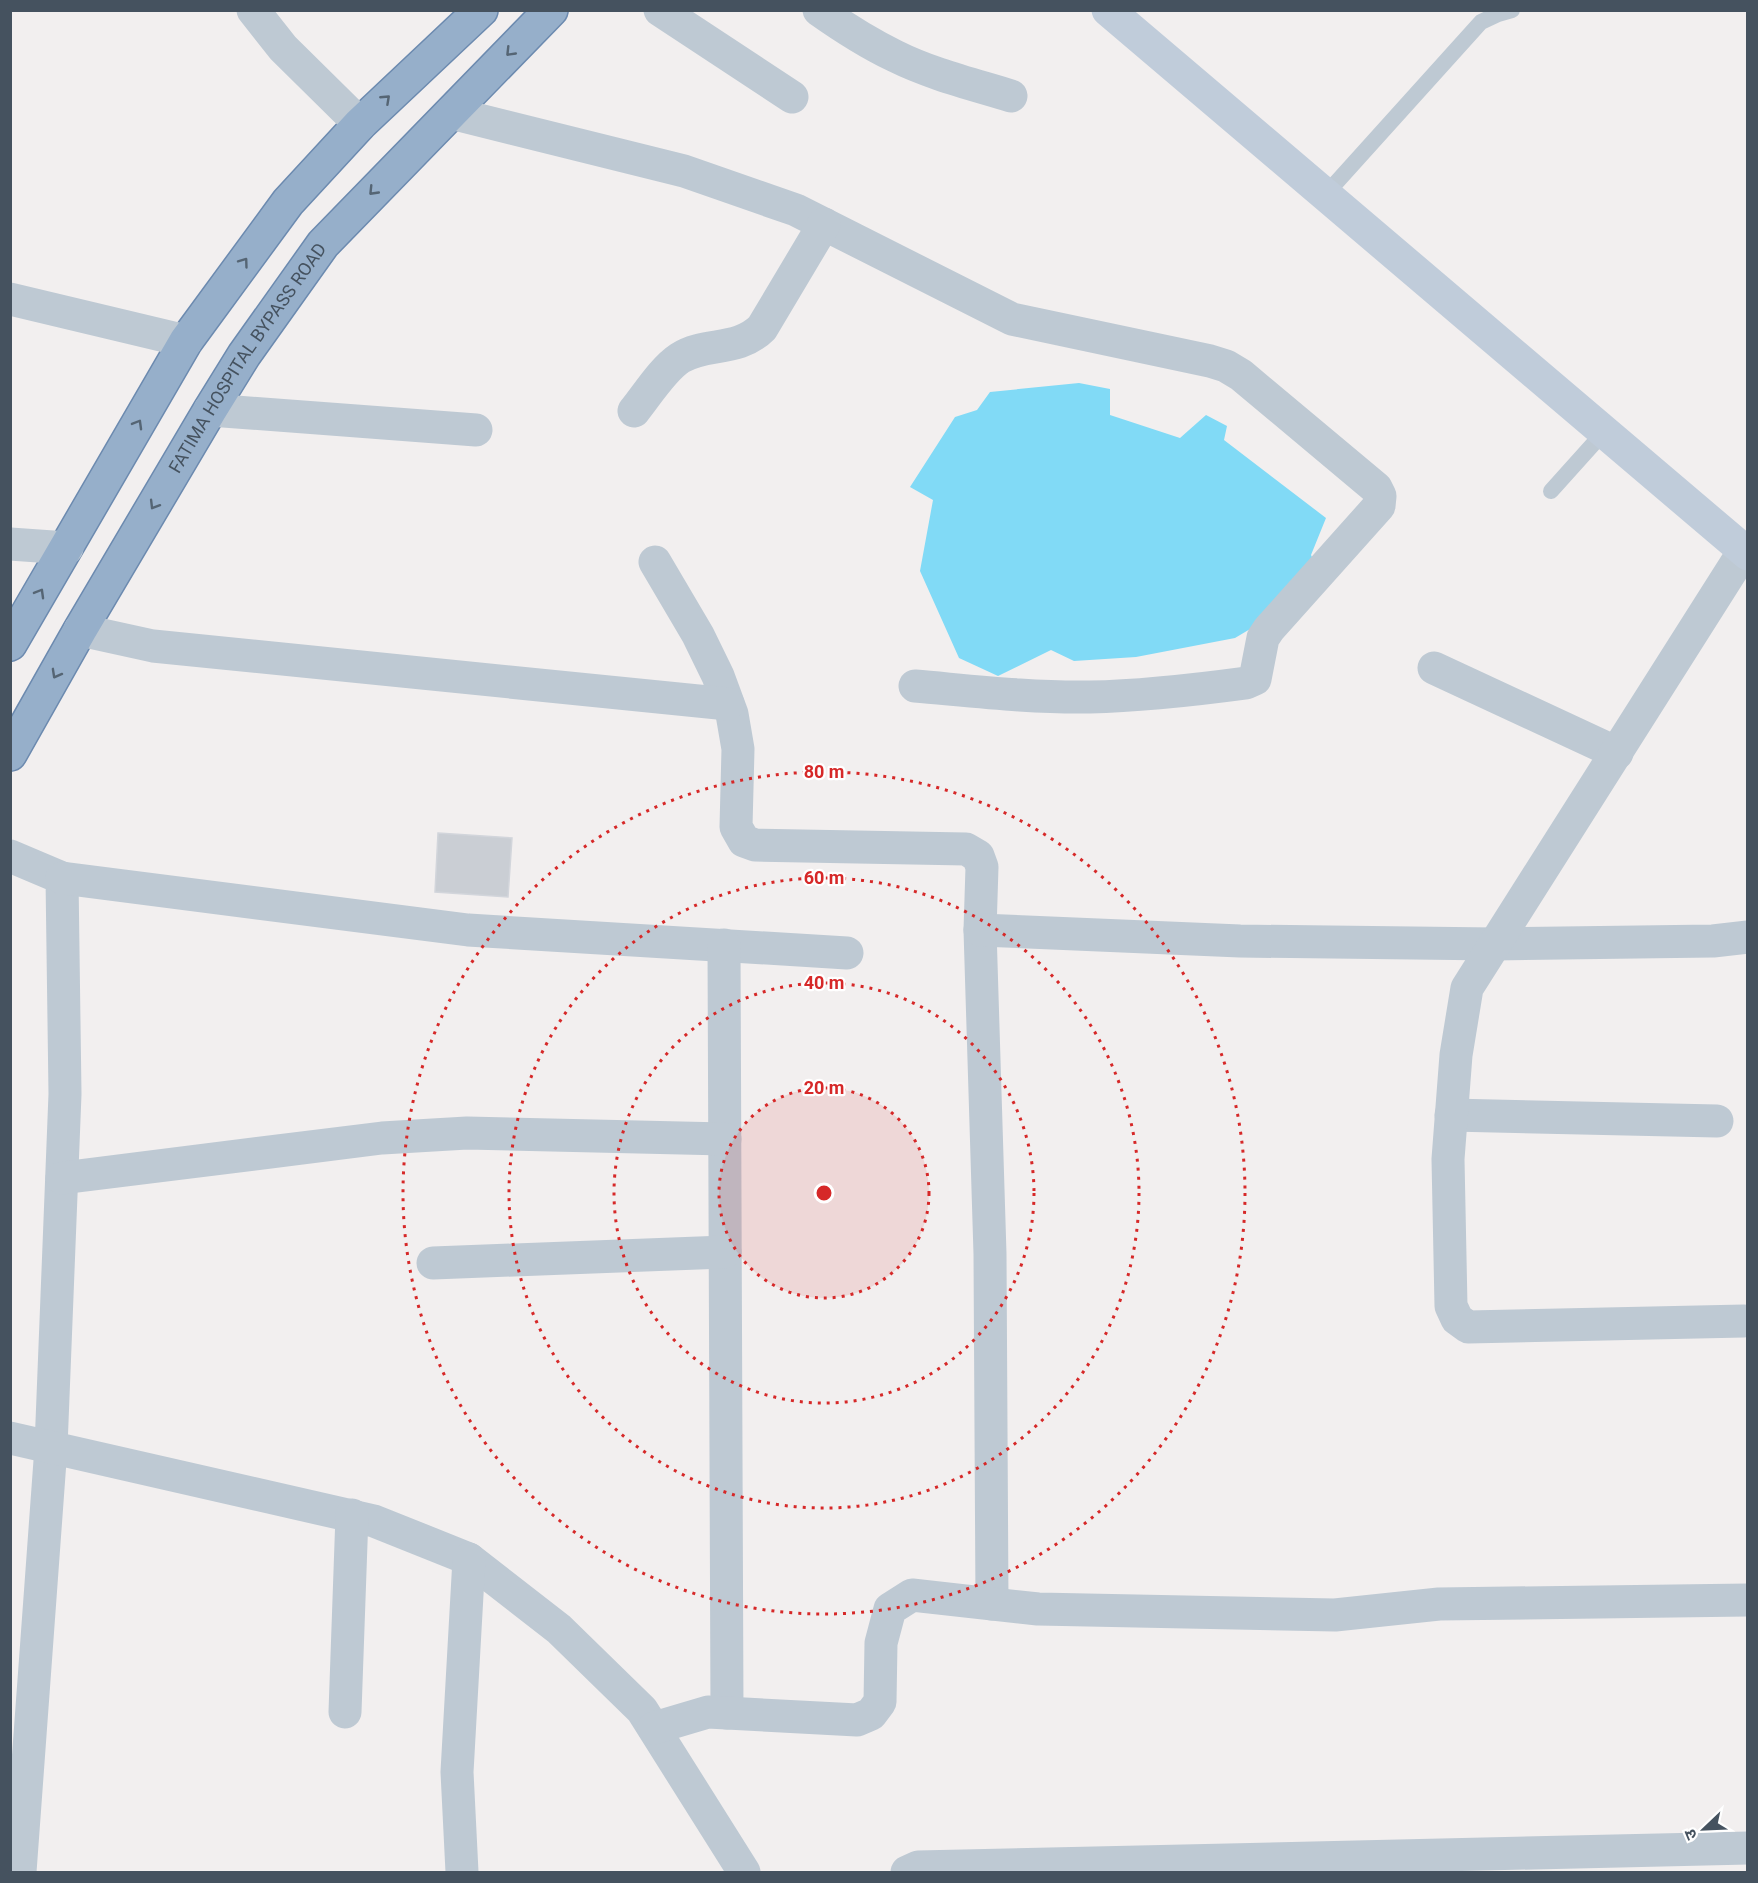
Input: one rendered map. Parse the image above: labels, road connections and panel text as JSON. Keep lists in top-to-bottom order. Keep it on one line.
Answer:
{"streets":{"highway":["FATIMA HOSPITAL BYPASS ROAD"]},"north":"bottom left","rings":["80 m","60 m","40 m","20 m"]}
